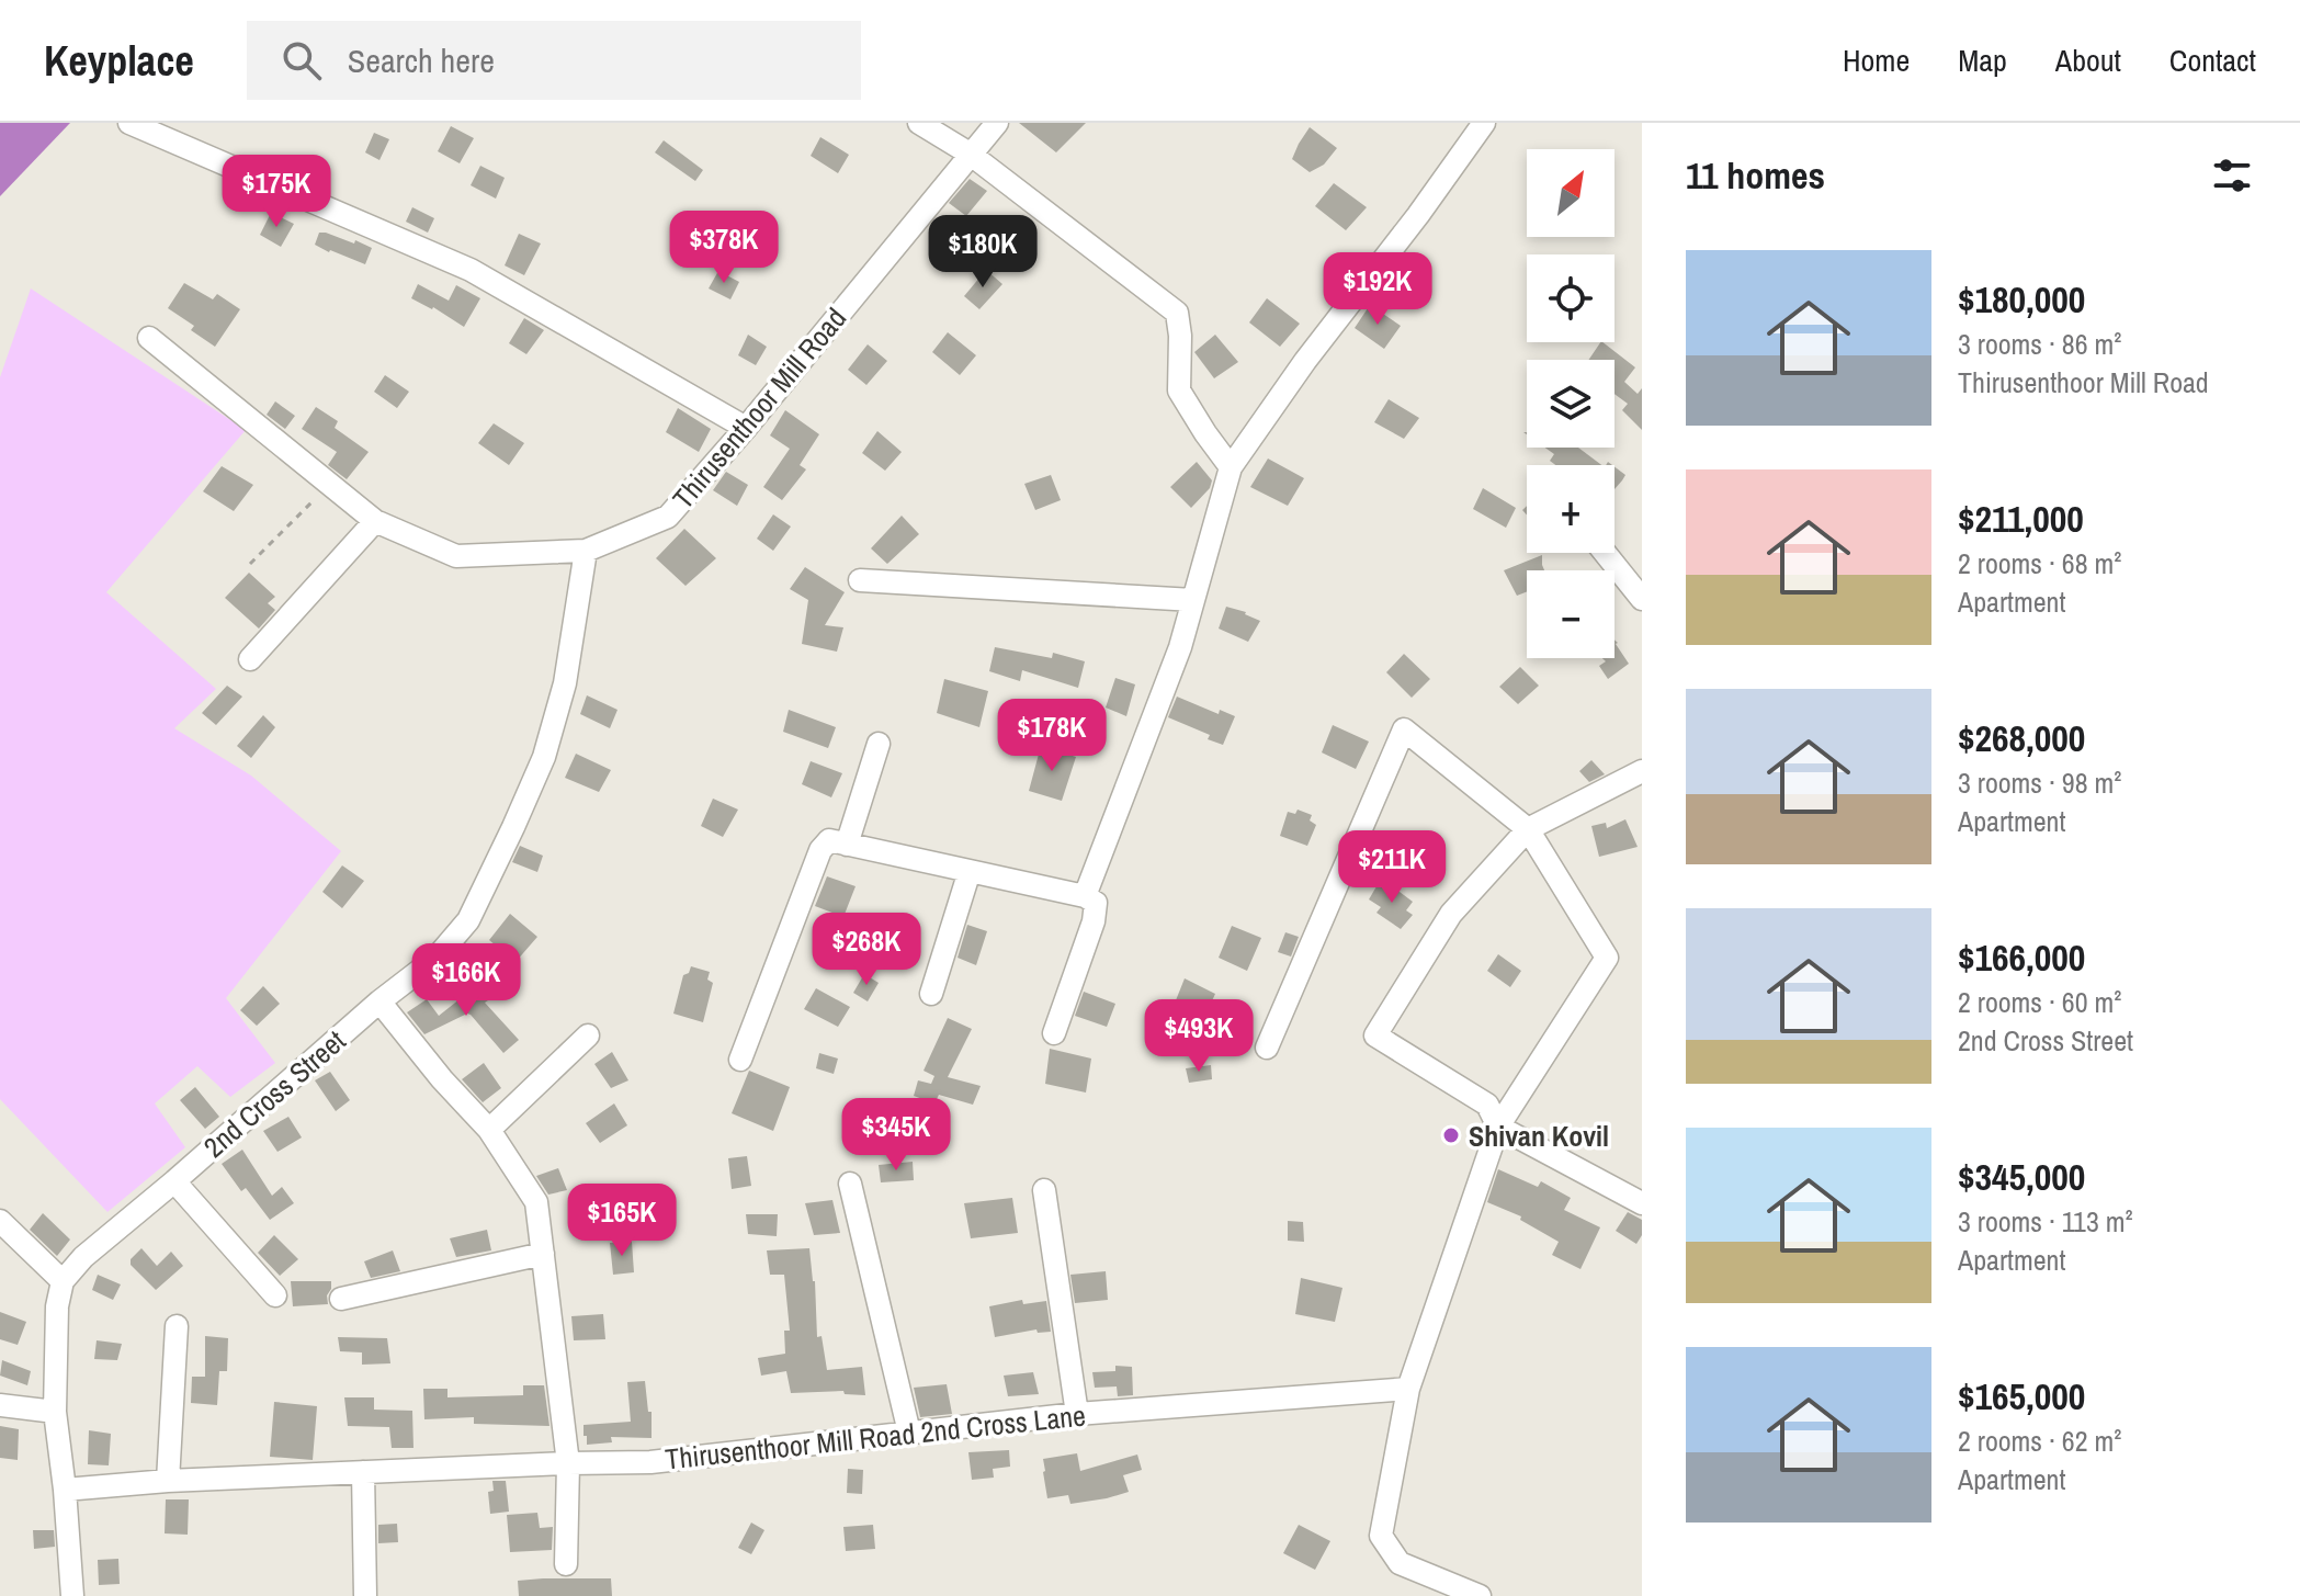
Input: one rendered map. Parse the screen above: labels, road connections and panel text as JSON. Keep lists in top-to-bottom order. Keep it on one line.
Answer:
{"streets":{"street":["Thirusenthoor Mill Road","2nd Cross Street","Thirusenthoor Mill Road 2nd Cross Lane"]},"crossings":[["Thirusenthoor Mill Road","2nd Cross Street"]],"places":["Shivan Kovil"],"north":"top right","page":{"header":"Keyplace","search":"Search here","nav":["Home","Map","About","Contact"],"heading":"11 homes","map_buttons":["+","−"],"price":["$175K","$378K","$180K","$192K","$178K","$211K","$268K","$166K","$493K","$345K","$165K"],"list":[{"name":"$180,000","note":"3 rooms · 86 m² · Thirusenthoor Mill Road"},{"name":"$211,000","note":"2 rooms · 68 m² · Apartment"},{"name":"$268,000","note":"3 rooms · 98 m² · Apartment"},{"name":"$166,000","note":"2 rooms · 60 m² · 2nd Cross Street"},{"name":"$345,000","note":"3 rooms · 113 m² · Apartment"},{"name":"$165,000","note":"2 rooms · 62 m² · Apartment"}]}}
